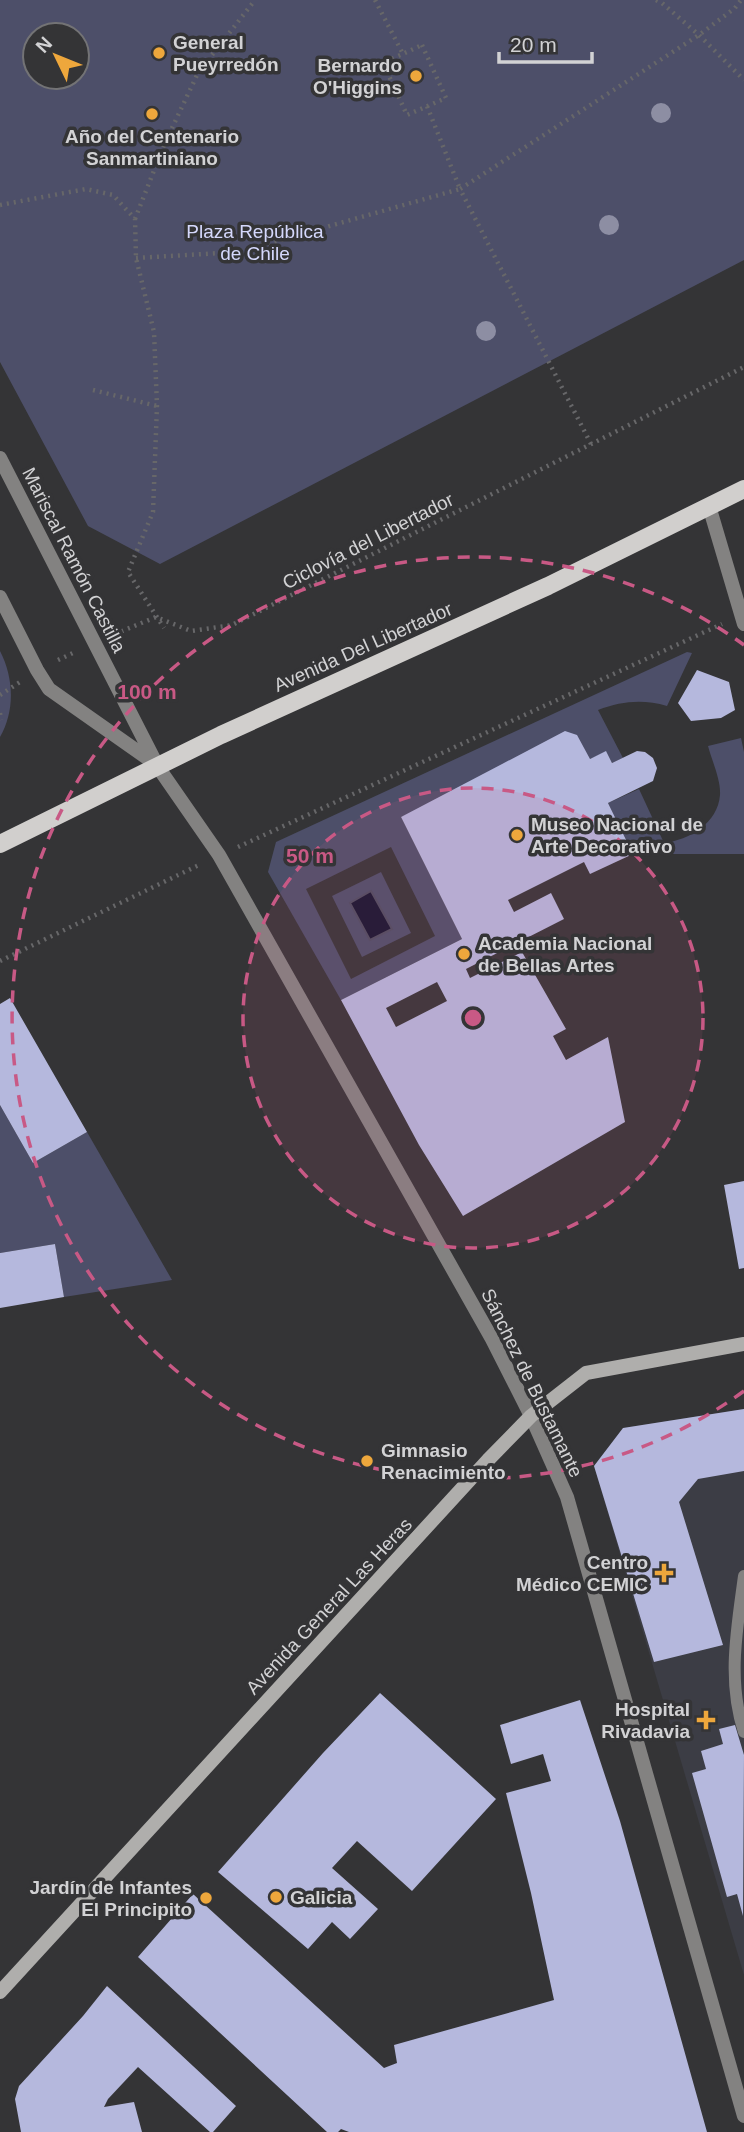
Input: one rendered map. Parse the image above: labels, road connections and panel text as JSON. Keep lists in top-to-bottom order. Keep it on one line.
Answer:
{"streets":{"main road":["Avenida Del Libertador","Avenida General Las Heras"],"street":["Mariscal Ramón Castilla","Sánchez de Bustamante"],"path":["Ciclovía del Libertador"]},"crossings":[["Mariscal Ramón Castilla","Avenida Del Libertador"],["Mariscal Ramón Castilla","Sánchez de Bustamante"],["Avenida Del Libertador","Sánchez de Bustamante"],["Sánchez de Bustamante","Avenida General Las Heras"]],"parks":["Plaza República de Chile"],"places":{"other":["General Pueyrredón","Bernardo O'Higgins","Año del Centenario Sanmartiniano","Museo Nacional de Arte Decorativo","Academia Nacional de Bellas Artes","Gimnasio Renacimiento","Galicia","Jardín de Infantes El Principito"],"health":["Centro Médico CEMIC","Hospital Rivadavia"]},"scale_bar":"20 m","north":"top left","rings":["100 m","50 m"]}
